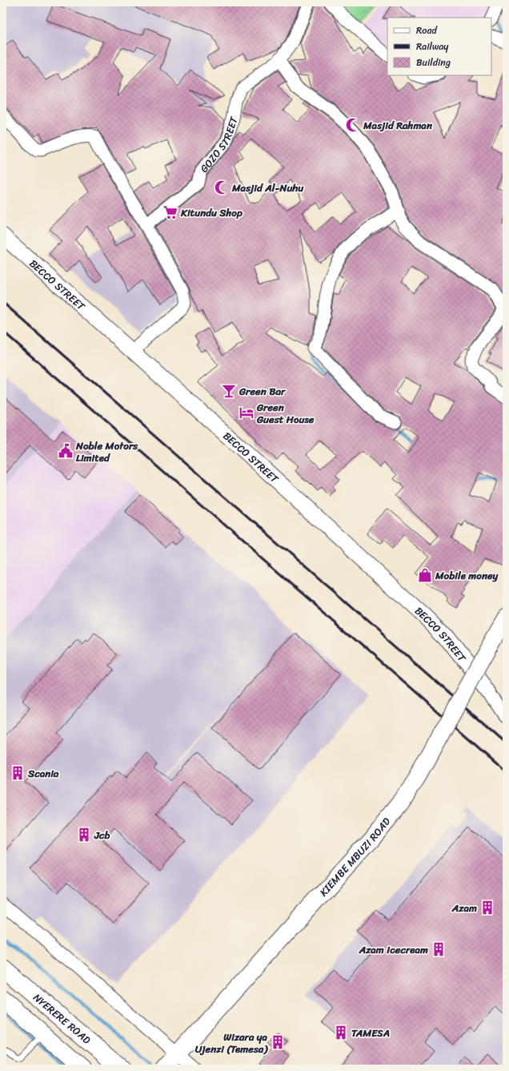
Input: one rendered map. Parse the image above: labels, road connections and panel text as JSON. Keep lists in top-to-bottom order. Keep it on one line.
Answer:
{"streets":{"highway":["NYERERE ROAD"],"main road":["KIEMBE MBUZI ROAD"],"street":["GOZO STREET","BECCO STREET"]},"places":{"mosque":["Masjid Rahman","Masjid Al-Nuhu"],"supermarket":["Kitundu Shop"],"bar":["Green Bar"],"hotel":["Green Guest House"],"public building":["Noble Motors Limited"],"shop":["Mobile money"],"building":["Scania","Jcb","Azam","Azam Icecream","TAMESA","Wizara ya Ujenzi (Temesa)"]},"legend":["Road","Railway","Building"]}
